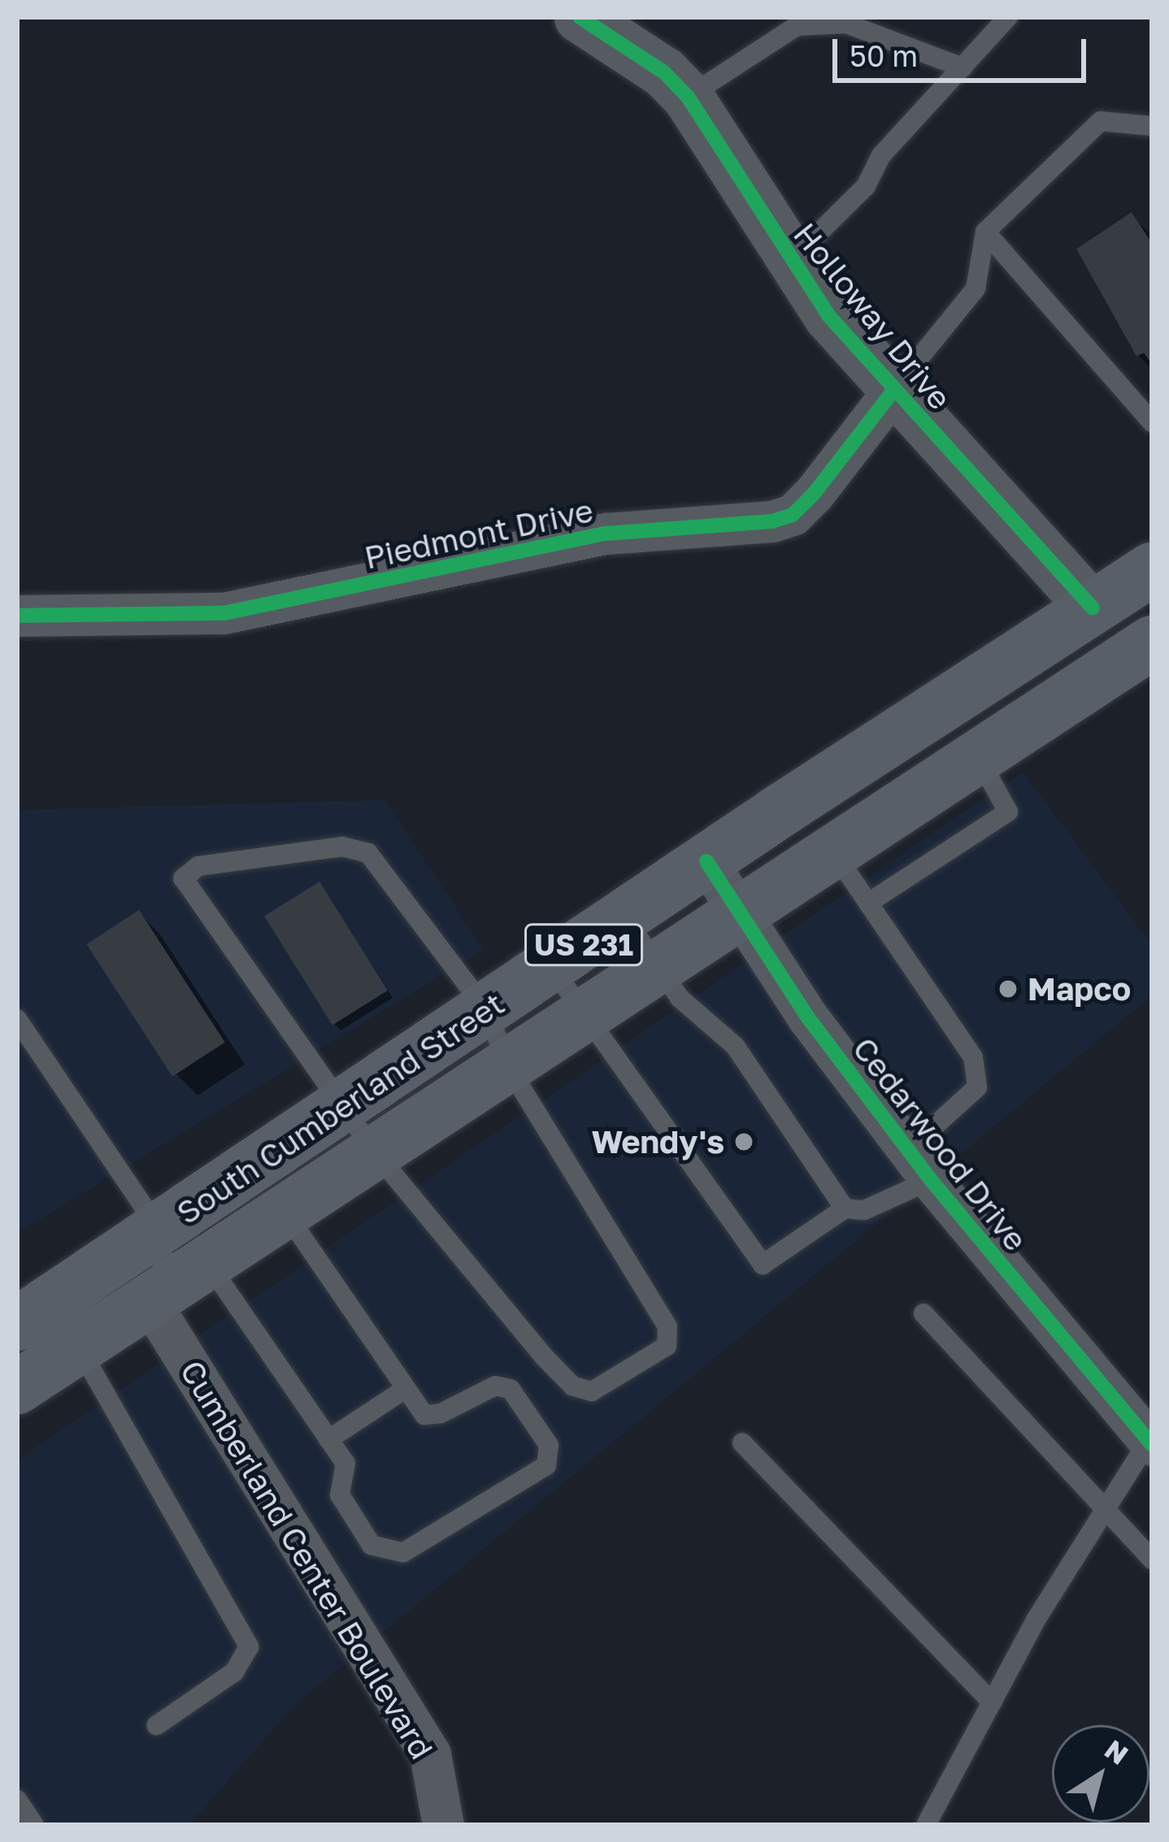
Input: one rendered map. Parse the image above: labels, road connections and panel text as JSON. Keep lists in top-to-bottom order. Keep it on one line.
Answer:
{"streets":{"main road":["US 231","South Cumberland Street"],"street":["Holloway Drive","Piedmont Drive","Cedarwood Drive","Cumberland Center Boulevard"]},"crossings":[["Holloway Drive","Piedmont Drive"],["Holloway Drive","South Cumberland Street"],["South Cumberland Street","Cedarwood Drive"],["South Cumberland Street","Cumberland Center Boulevard"]],"places":["Mapco","Wendy's"],"scale_bar":"50 m","north":"top right"}
